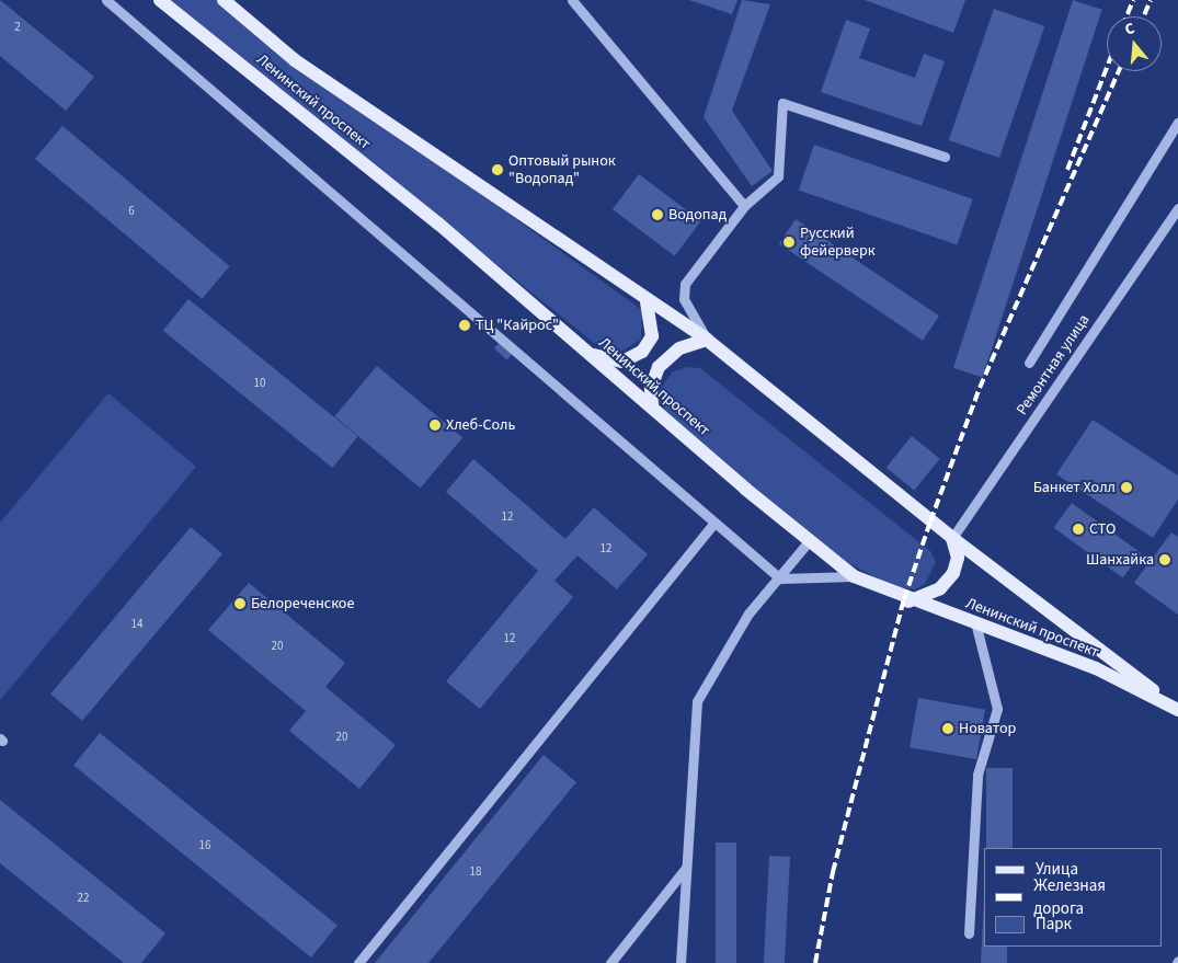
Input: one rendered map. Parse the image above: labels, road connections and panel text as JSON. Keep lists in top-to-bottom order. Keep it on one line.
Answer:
{"streets":{"main road":["Ленинский проспект"],"street":["Ремонтная улица"]},"crossings":[["Ленинский проспект","Ремонтная улица"]],"places":["Оптовый рынок \"Водопад\"","Водопад","Русский фейерверк","ТЦ \"Кайрос\"","Хлеб-Соль","Банкет Холл","СТО","Шанхайка","Белореченское","Новатор"],"house_numbers":["2","6","10","12","12","14","12","20","20","16","18","22"],"legend":["Улица","Железная дорога","Парк"],"north":"top"}
